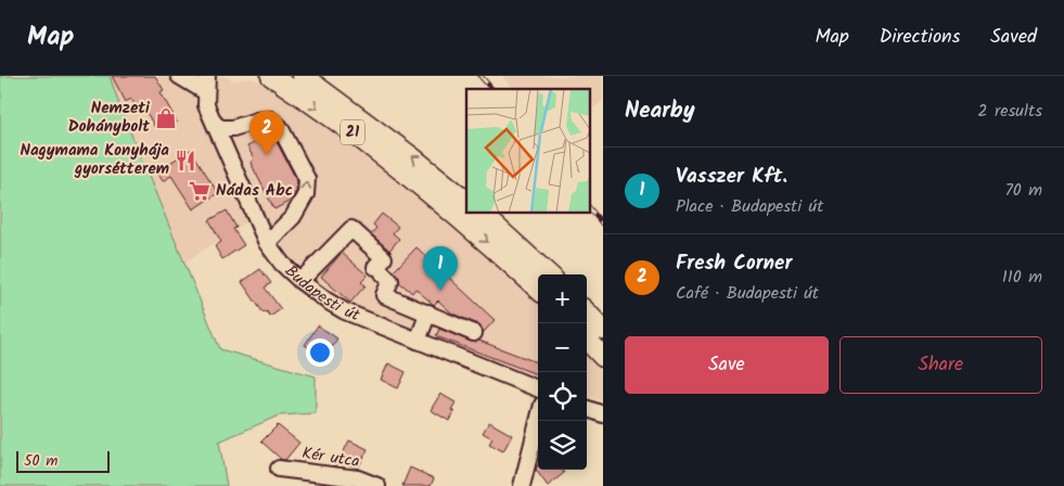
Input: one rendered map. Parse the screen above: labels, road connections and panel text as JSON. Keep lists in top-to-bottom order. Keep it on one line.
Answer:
{"streets":{"main road":["21"],"street":["Budapesti út","Kér utca"]},"places":{"shop":["Nemzeti Dohánybolt"],"restaurant":["Nagymama Konyhája gyorsétterem"],"supermarket":["Nádas Abc"]},"scale_bar":"50 m","page":{"header":"Map","nav":["Map","Directions","Saved"],"heading":["Nearby","2 results"],"pins":["2","1"],"list":[{"mark":"1","name":"Vasszer Kft.","note":"Place · Budapesti út","value":"70 m"},{"mark":"2","name":"Fresh Corner","note":"Café · Budapesti út","value":"110 m"}],"map_buttons":["+","−"],"buttons":["Save","Share"],"scale":"50 m"}}
